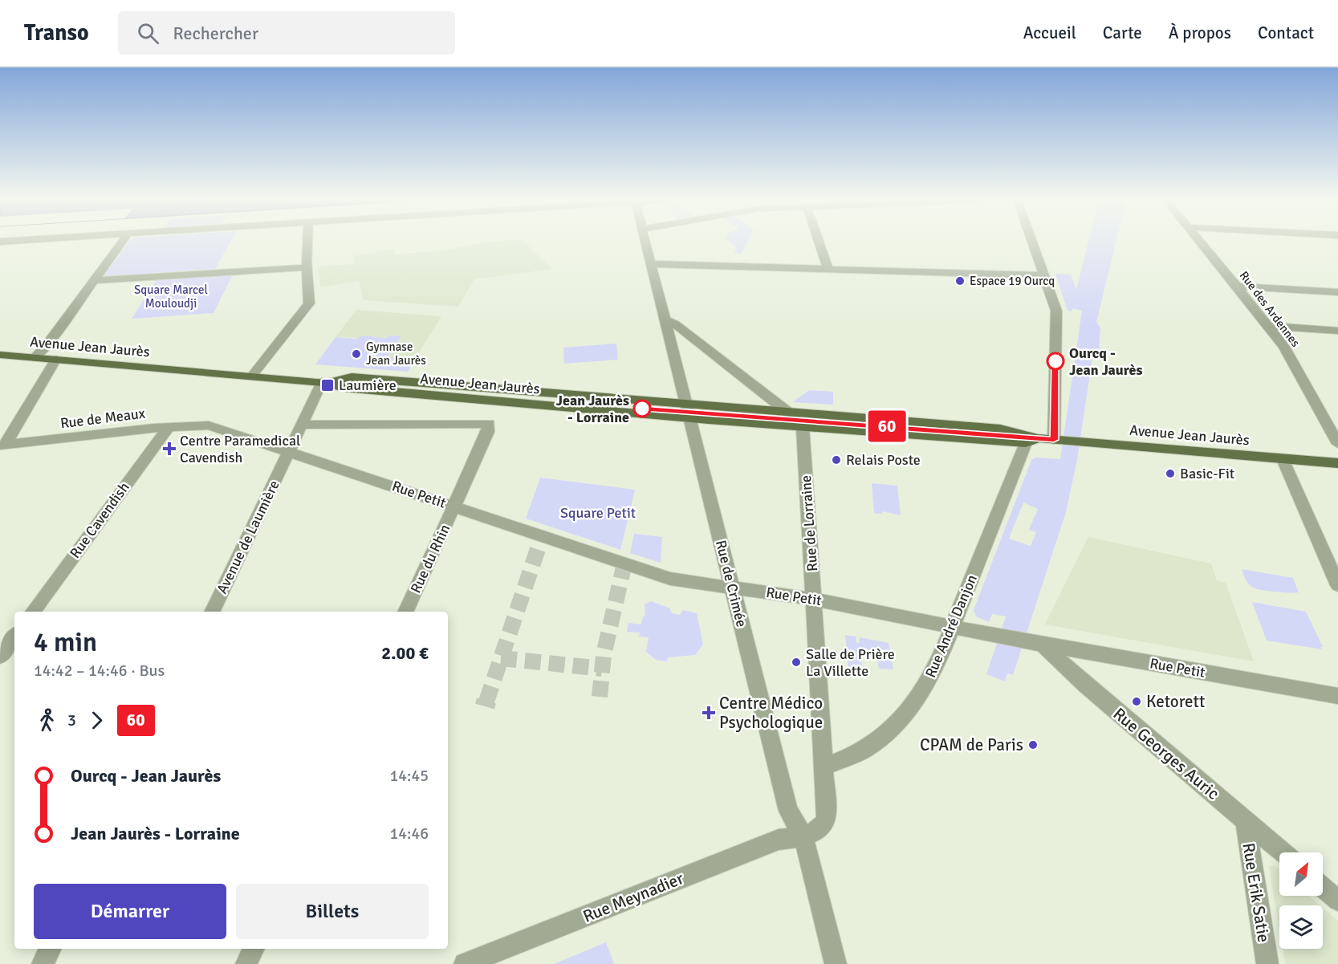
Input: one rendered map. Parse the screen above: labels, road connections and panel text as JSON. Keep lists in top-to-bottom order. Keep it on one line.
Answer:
{"streets":{"main road":["Avenue Jean Jaurès"],"street":["Rue des Ardennes","Rue de Meaux","Rue Petit","Rue Cavendish","Rue de Lorraine","Avenue de Laumière","Rue du Rhin","Rue de Crimée","Rue André Danjon","Rue Georges Auric","Rue Erik Satie","Rue Meynadier"]},"crossings":[["Avenue Jean Jaurès","Rue de Lorraine"],["Avenue Jean Jaurès","Avenue de Laumière"],["Avenue Jean Jaurès","Rue de Crimée"],["Avenue Jean Jaurès","Rue André Danjon"],["Rue de Meaux","Rue Petit"],["Rue de Meaux","Rue Cavendish"],["Rue Petit","Rue de Lorraine"],["Rue Petit","Avenue de Laumière"],["Rue Petit","Rue du Rhin"],["Rue Petit","Rue de Crimée"],["Rue Petit","Rue André Danjon"],["Rue Petit","Rue Georges Auric"],["Rue de Lorraine","Rue de Crimée"],["Rue de Lorraine","Rue André Danjon"],["Rue de Lorraine","Rue Meynadier"],["Avenue de Laumière","Rue du Rhin"],["Rue de Crimée","Rue Meynadier"],["Rue Georges Auric","Rue Erik Satie"]],"parks":["Square Marcel Mouloudji","Square Petit"],"places":{"other":["Espace 19 Ourcq","Gymnase Jean Jaurès","Ourcq - Jean Jaurès","Jean Jaurès - Lorraine","Relais Poste","Basic-Fit","Salle de Prière La Villette","Ketorett","CPAM de Paris"],"transit":["Laumière"],"health":["Centre Paramedical Cavendish","Centre Médico Psychologique"]},"lines":["bus line 60"],"north":"top right","page":{"header":"Transo","search":"Rechercher","nav":["Accueil","Carte","À propos","Contact"],"on_map":"60","heading":["4 min","14:42 – 14:46 · Bus","2.00 €"],"legs":["3","60"],"list":[{"name":"Ourcq - Jean Jaurès","value":"14:45"},{"name":"Jean Jaurès - Lorraine","value":"14:46"}],"buttons":["Démarrer","Billets"]}}
